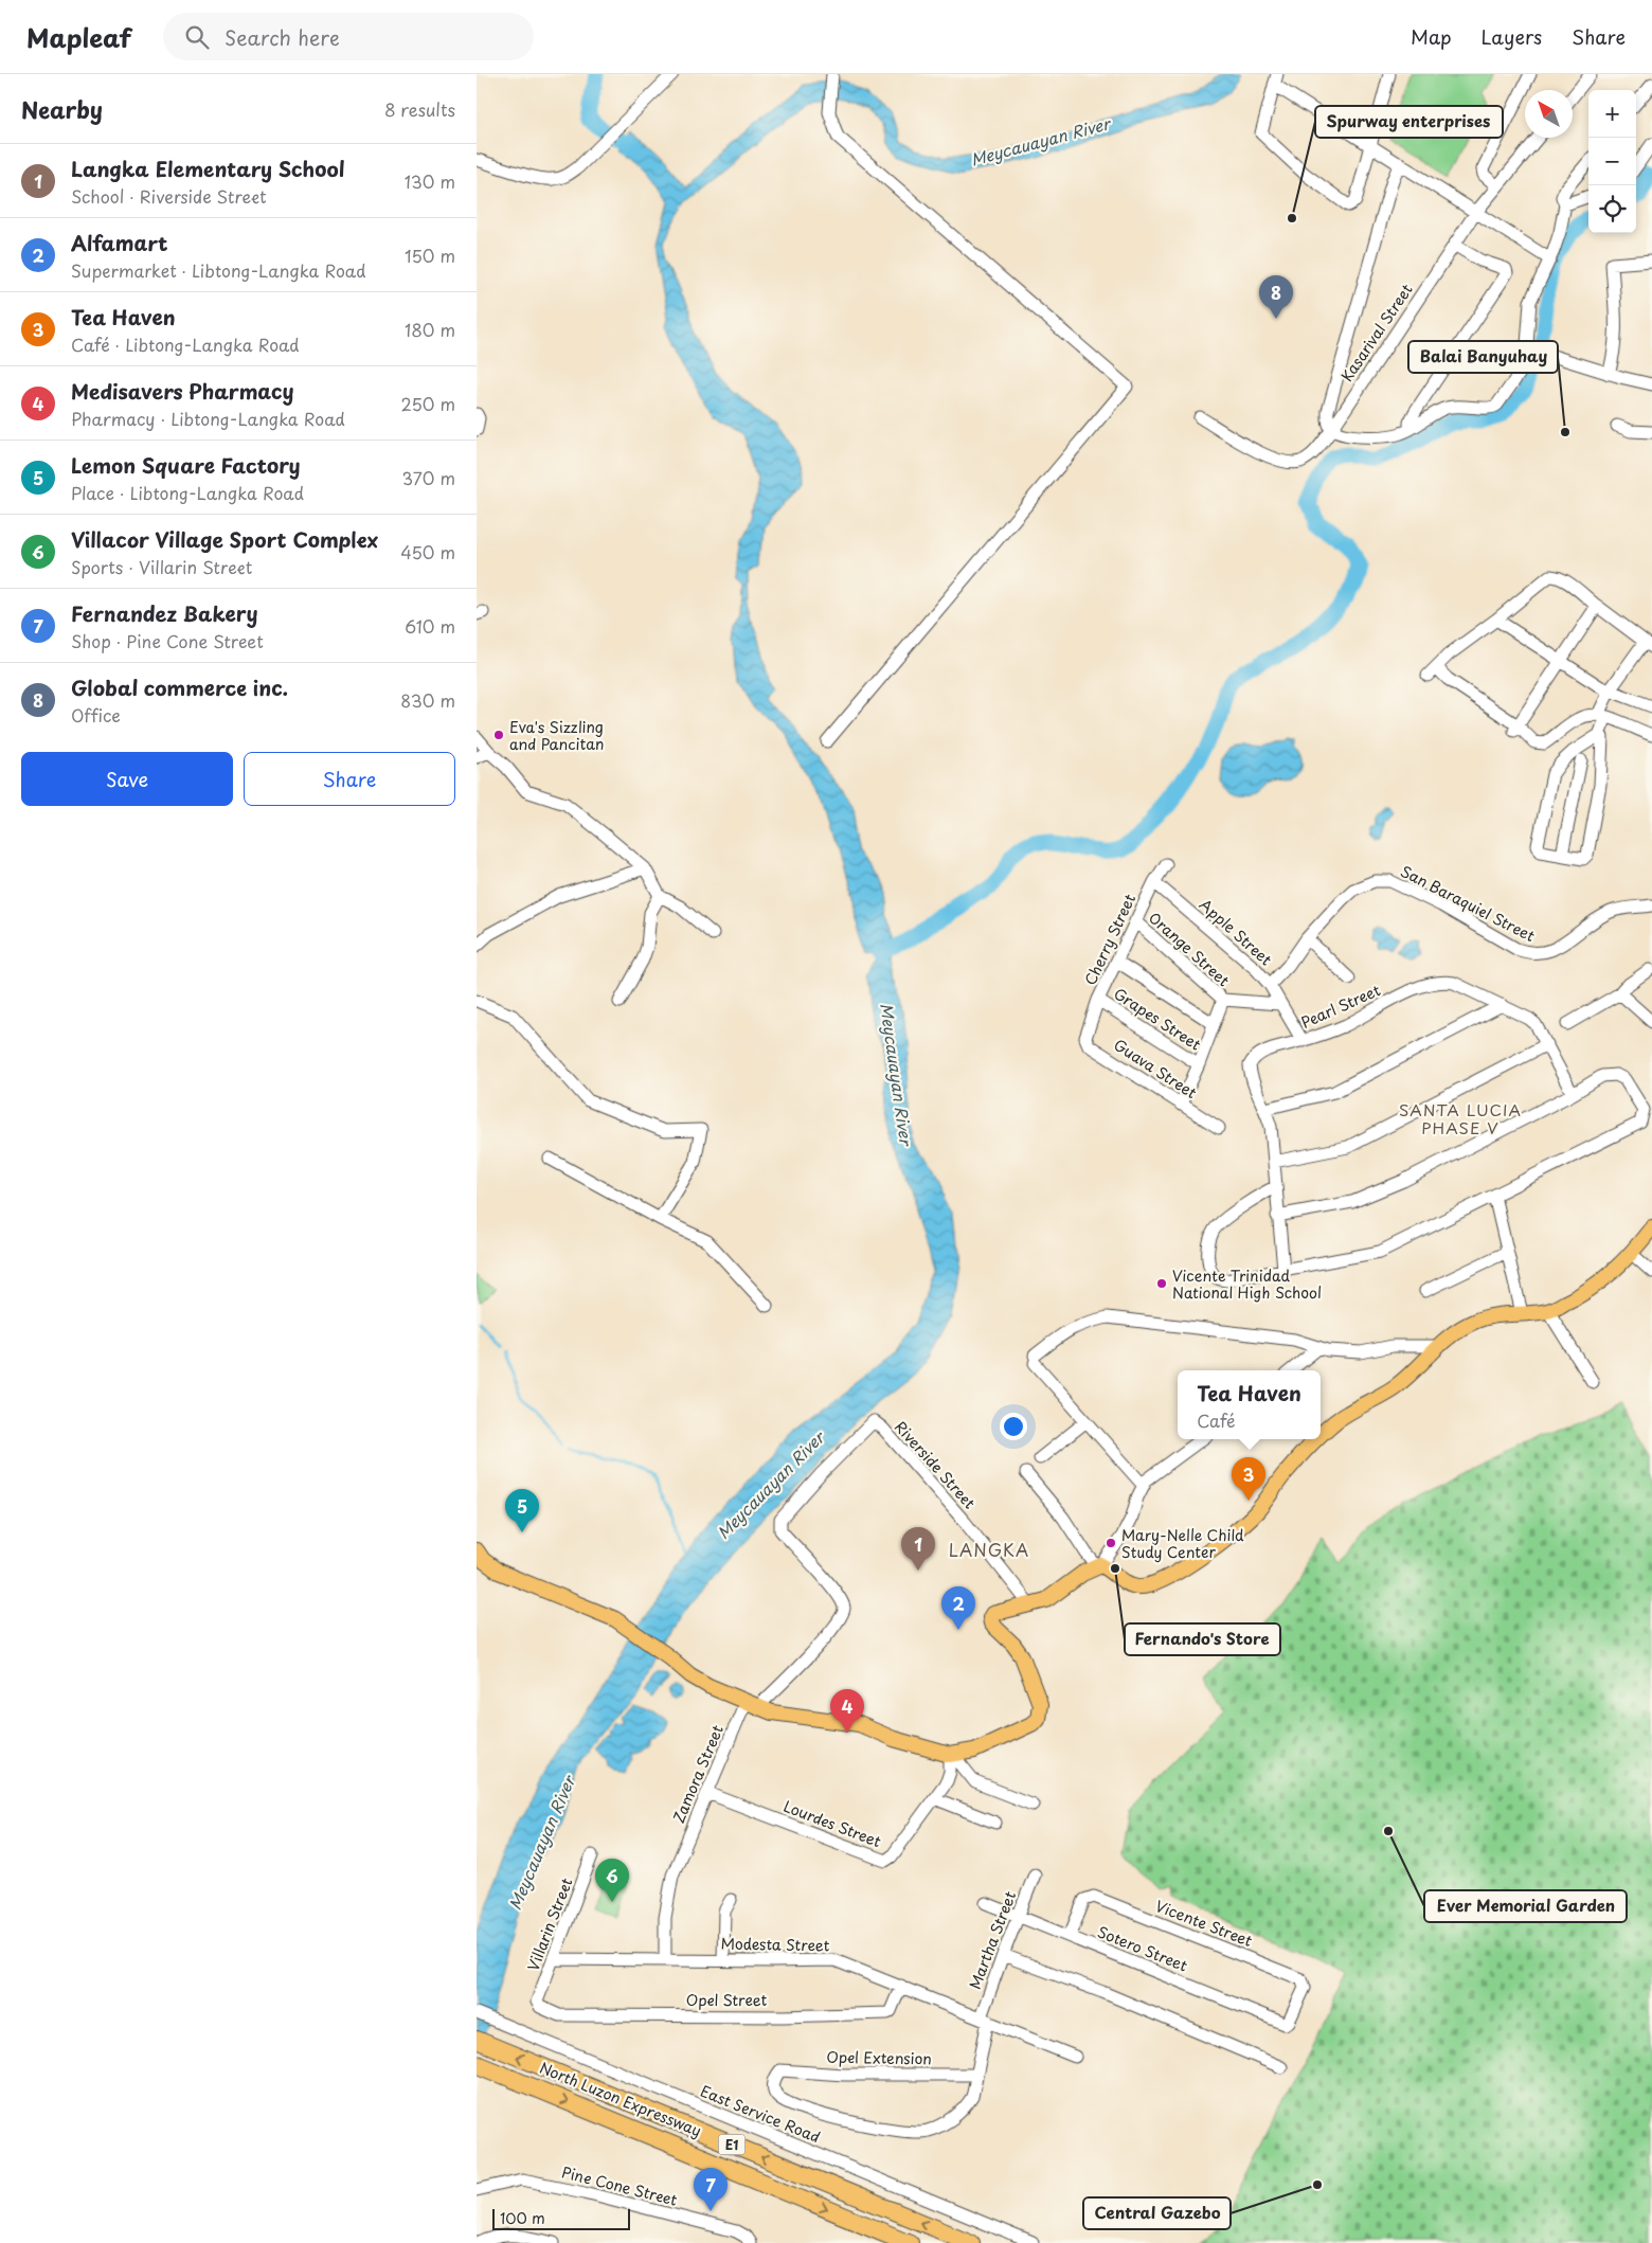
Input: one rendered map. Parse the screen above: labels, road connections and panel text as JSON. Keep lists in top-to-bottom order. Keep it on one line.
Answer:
{"streets":{"highway":["North Luzon Expressway","E1"],"street":["Kasarival Street","San Baraquiel Street","Apple Street","Cherry Street","Orange Street","Pearl Street","Grapes Street","Guava Street","Riverside Street","Zamora Street","Lourdes Street","Vicente Street","Villarin Street","Martha Street","Modesta Street","Sotero Street","Opel Street","Opel Extension","East Service Road","Pine Cone Street"]},"crossings":[["San Baraquiel Street","Apple Street"],["Apple Street","Cherry Street"],["Apple Street","Pearl Street"],["Cherry Street","Orange Street"],["Cherry Street","Grapes Street"],["Cherry Street","Guava Street"],["Riverside Street","Zamora Street"],["Zamora Street","Lourdes Street"],["Zamora Street","Modesta Street"],["Vicente Street","Sotero Street"],["Villarin Street","Modesta Street"],["Villarin Street","Opel Street"],["Martha Street","Modesta Street"],["Martha Street","Sotero Street"],["Martha Street","Opel Extension"],["Modesta Street","Opel Street"]],"districts":["SANTA LUCIA PHASE V","LANGKA"],"water":["Meycauayan River"],"places":["Spurway enterprises","Balai Banyuhay","Eva's Sizzling and Pancitan","Vicente Trinidad National High School","Mary-Nelle Child Study Center","Fernando's Store","Ever Memorial Garden","Central Gazebo"],"scale_bar":"100 m","north":"top left","page":{"header":"Mapleaf","search":"Search here","nav":["Map","Layers","Share"],"heading":["Nearby","8 results"],"map_buttons":["+","−"],"list":[{"mark":"1","name":"Langka Elementary School","note":"School · Riverside Street","value":"130 m"},{"mark":"2","name":"Alfamart","note":"Supermarket · Libtong-Langka Road","value":"150 m"},{"mark":"3","name":"Tea Haven","note":"Café · Libtong-Langka Road","value":"180 m"},{"mark":"4","name":"Medisavers Pharmacy","note":"Pharmacy · Libtong-Langka Road","value":"250 m"},{"mark":"5","name":"Lemon Square Factory","note":"Place · Libtong-Langka Road","value":"370 m"},{"mark":"6","name":"Villacor Village Sport Complex","note":"Sports · Villarin Street","value":"450 m"},{"mark":"7","name":"Fernandez Bakery","note":"Shop · Pine Cone Street","value":"610 m"},{"mark":"8","name":"Global commerce inc.","note":"Office","value":"830 m"}],"pins":["8","3","5","1","2","4","6","7"],"buttons":["Save","Share"],"popup":["Tea Haven","Café"],"scale":"100 m"}}
